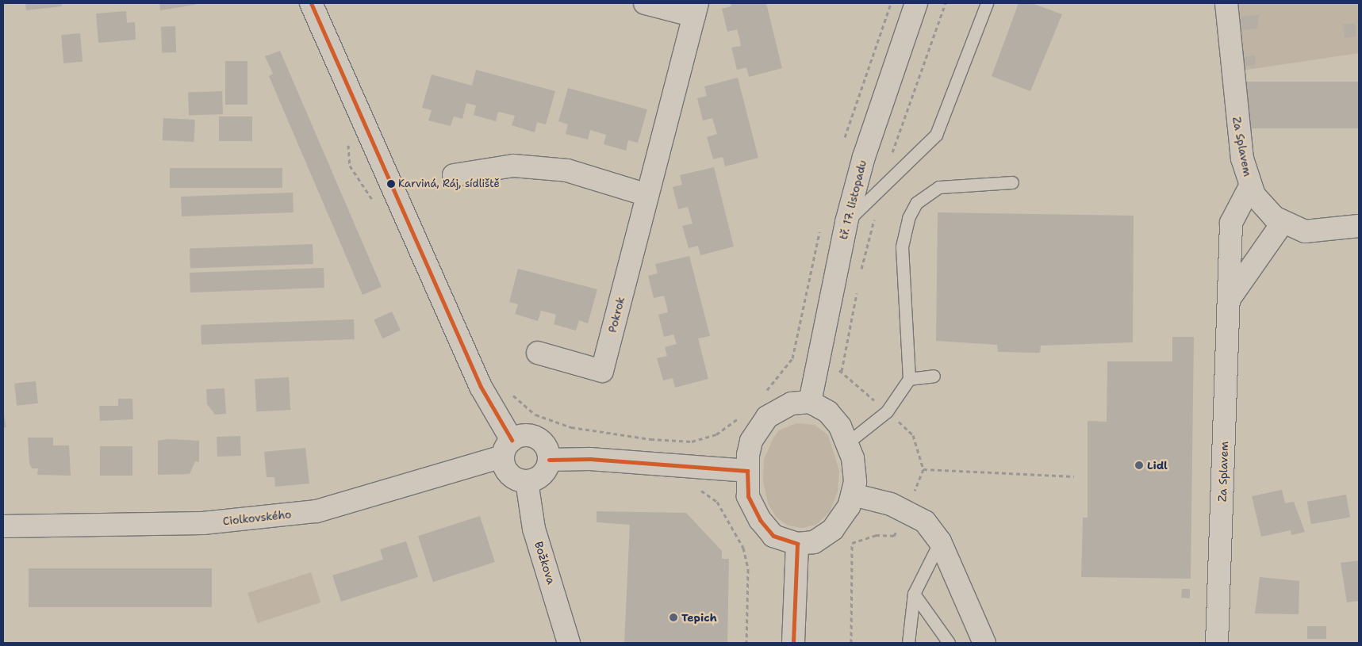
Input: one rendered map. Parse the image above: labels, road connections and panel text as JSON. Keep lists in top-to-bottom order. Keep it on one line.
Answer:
{"streets":{"street":["Za Splavem","tř. 17. listopadu","Pokrok","Ciolkovského","Božkova"]},"crossings":[["Ciolkovského","Božkova"]],"places":["Karviná, Ráj, sídliště","Lidl","Tepich"]}
